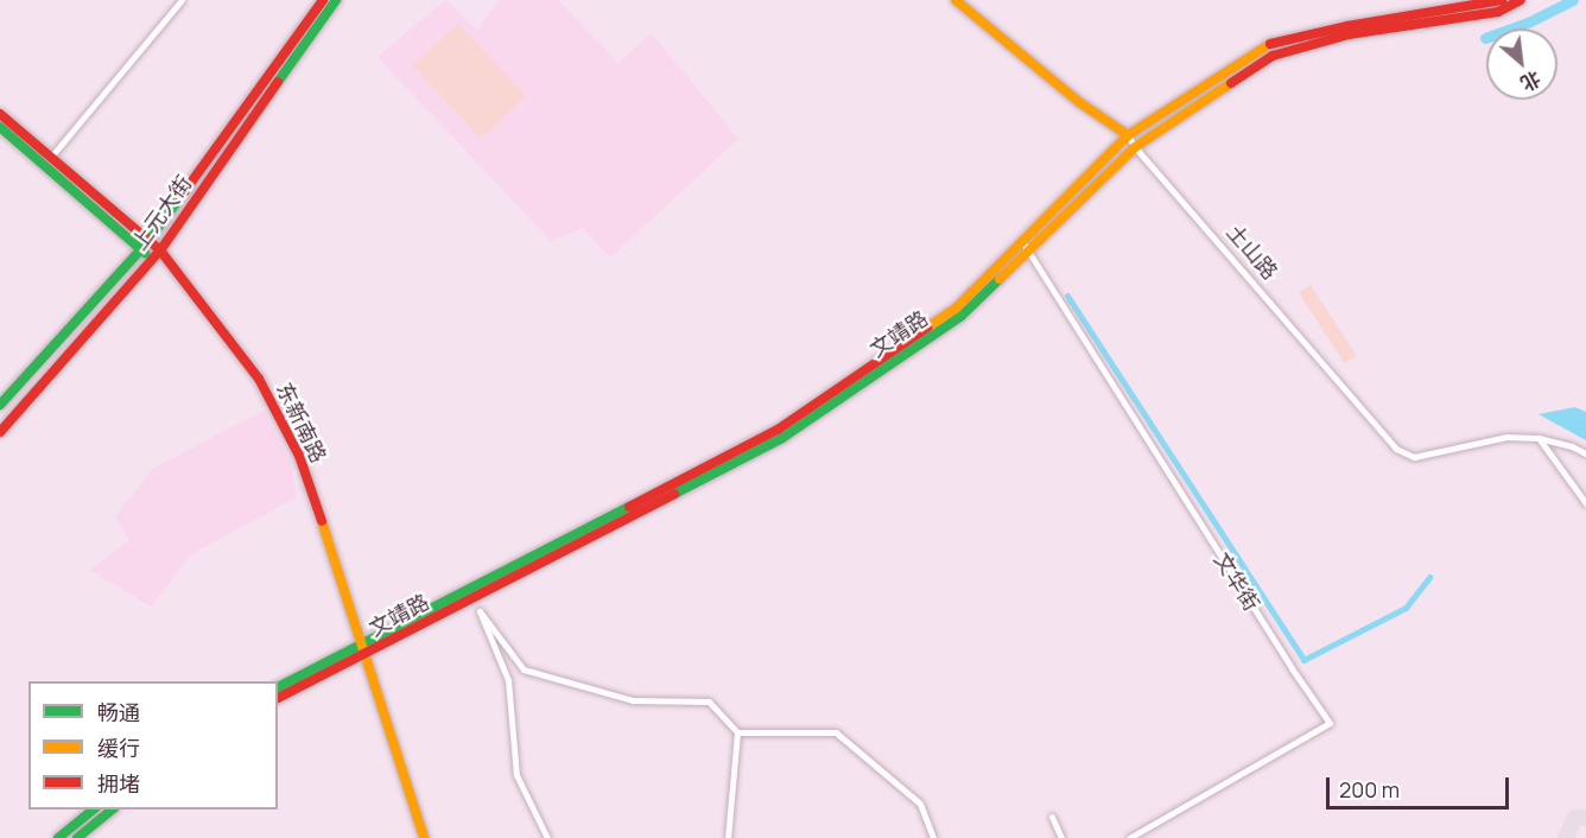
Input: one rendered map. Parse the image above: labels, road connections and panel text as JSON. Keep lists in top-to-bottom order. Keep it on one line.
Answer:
{"streets":{"main road":["上元大街","土山路","文靖路","东新南路"],"street":["文华街"]},"crossings":[["上元大街","东新南路"],["土山路","文靖路"],["文靖路","东新南路"],["文靖路","文华街"]],"legend":["畅通","缓行","拥堵"],"scale_bar":"200 m","north":"bottom right"}
